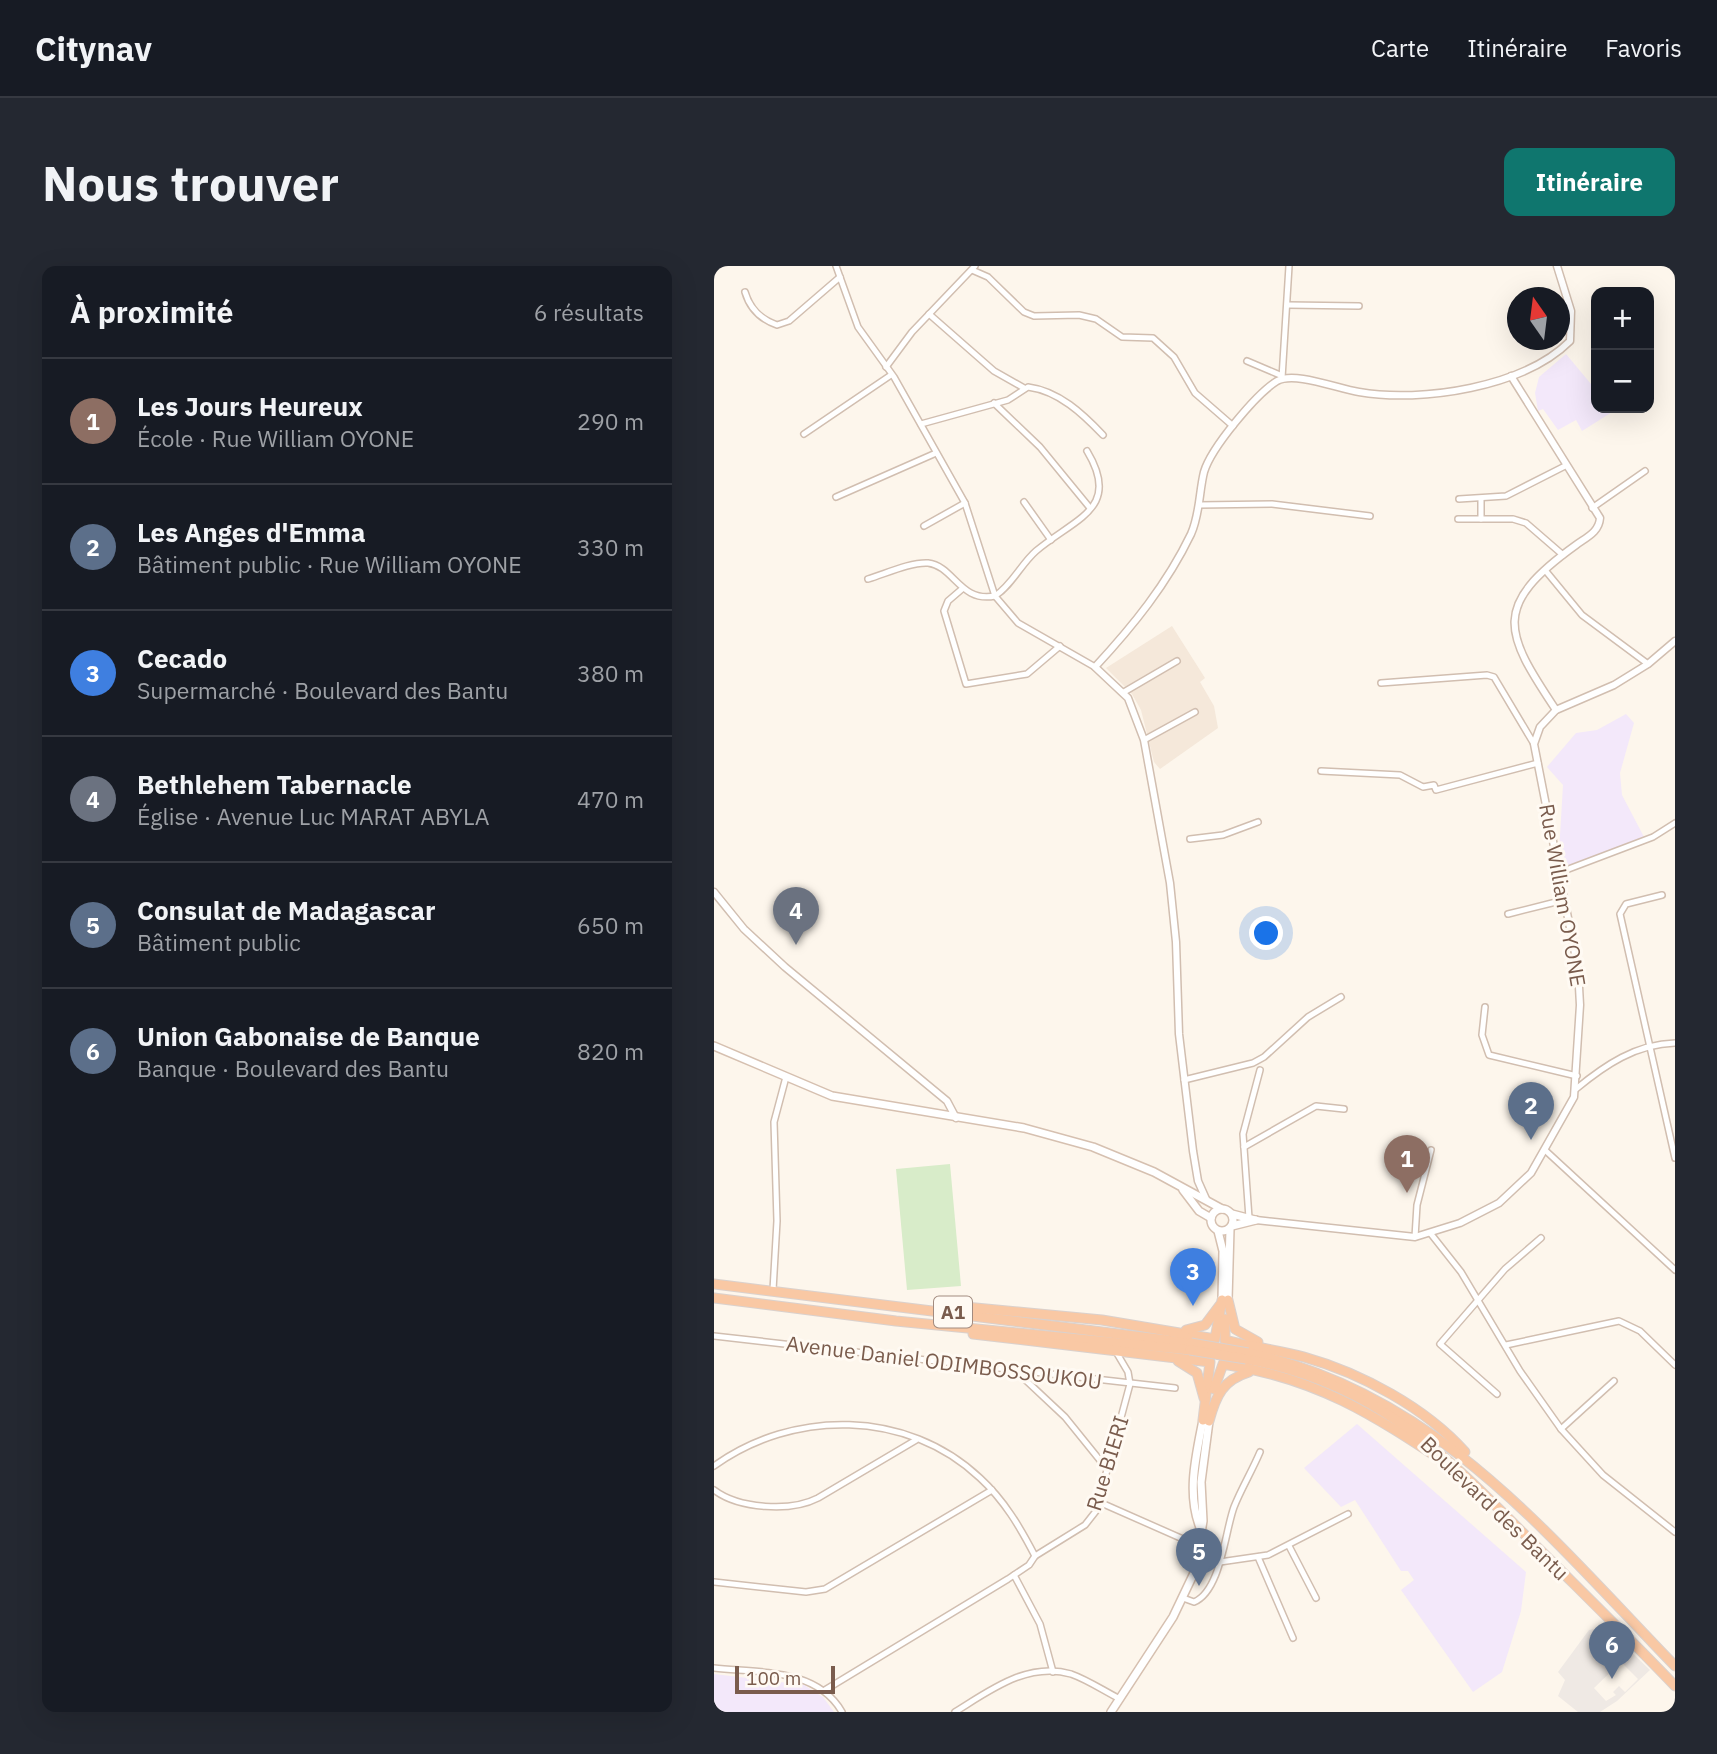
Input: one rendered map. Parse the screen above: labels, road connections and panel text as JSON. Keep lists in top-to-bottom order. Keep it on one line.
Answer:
{"streets":{"highway":["A1","Boulevard des Bantu"],"street":["Rue William OYONE","Avenue Daniel ODIMBOSSOUKOU","Rue BIERI"]},"crossings":[["Avenue Daniel ODIMBOSSOUKOU","Rue BIERI"]],"scale_bar":"100 m","north":"top","page":{"header":"Citynav","nav":["Carte","Itinéraire","Favoris"],"buttons":"Itinéraire","title":"Nous trouver","heading":["À proximité","6 résultats"],"map_buttons":["+","−"],"list":[{"mark":"1","name":"Les Jours Heureux","note":"École · Rue William OYONE","value":"290 m"},{"mark":"2","name":"Les Anges d'Emma","note":"Bâtiment public · Rue William OYONE","value":"330 m"},{"mark":"3","name":"Cecado","note":"Supermarché · Boulevard des Bantu","value":"380 m"},{"mark":"4","name":"Bethlehem Tabernacle","note":"Église · Avenue Luc MARAT ABYLA","value":"470 m"},{"mark":"5","name":"Consulat de Madagascar","note":"Bâtiment public","value":"650 m"},{"mark":"6","name":"Union Gabonaise de Banque","note":"Banque · Boulevard des Bantu","value":"820 m"}],"pins":["4","2","1","3","5","6"],"scale":"100 m"}}
